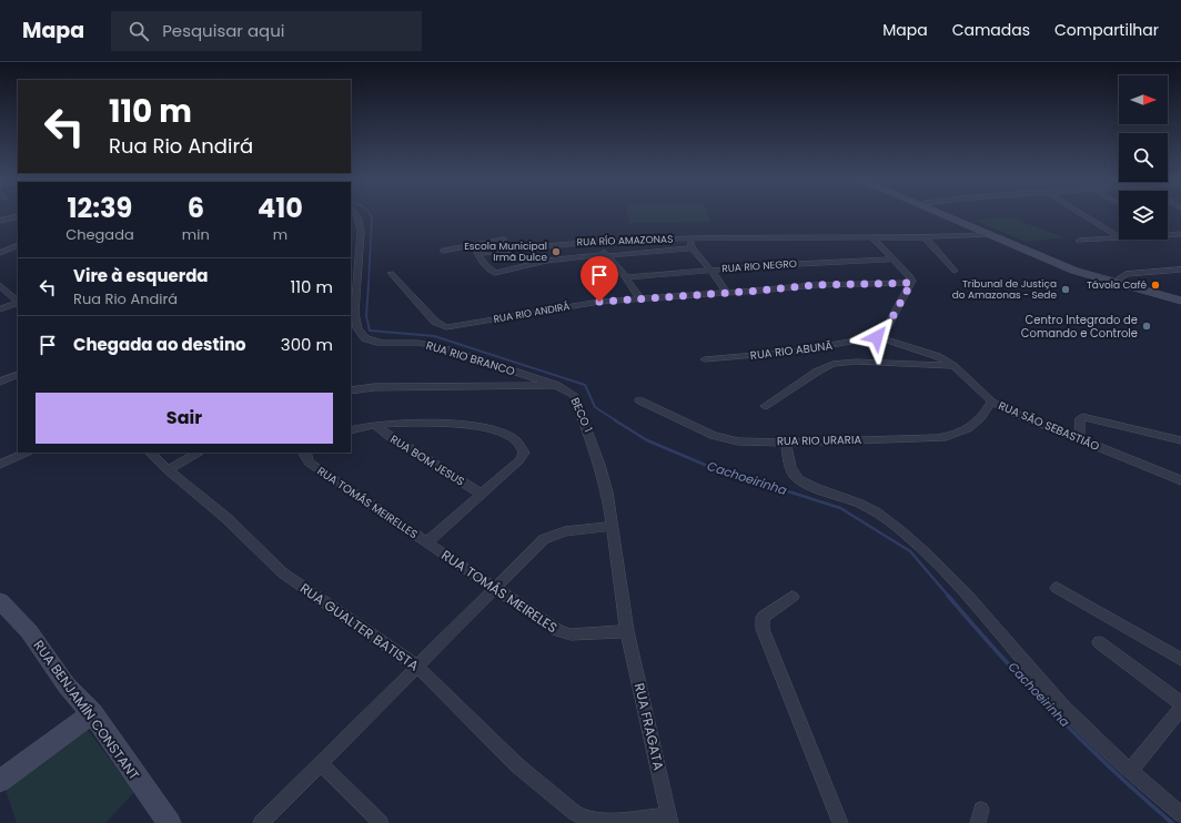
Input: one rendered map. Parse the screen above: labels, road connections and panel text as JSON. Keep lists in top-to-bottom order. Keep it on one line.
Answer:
{"streets":{"main road":["RUA BENJAMÍN CONSTANT"],"street":["RUA RÍO AMAZONAS","RUA RIO NEGRO","RUA RIO ANDIRÁ","RUA RIO ABUNÃ","RUA RIO BRANCO","BECO 1","RUA SÃO SEBASTIÃO","RUA RIO URARIA","RUA BOM JESUS","RUA TOMÁS MEIRELLES","RUA TOMÁS MEIRELES","RUA GUALTER BATISTA","RUA FRAGATA"]},"crossings":[["RUA RIO ANDIRÁ","RUA RIO BRANCO"],["RUA RIO ABUNÃ","RUA SÃO SEBASTIÃO"],["RUA RIO BRANCO","BECO 1"],["BECO 1","RUA TOMÁS MEIRELES"],["BECO 1","RUA FRAGATA"],["RUA SÃO SEBASTIÃO","RUA RIO URARIA"],["RUA TOMÁS MEIRELLES","RUA TOMÁS MEIRELES"],["RUA TOMÁS MEIRELES","RUA FRAGATA"],["RUA GUALTER BATISTA","RUA FRAGATA"]],"water":["Cachoeirinha"],"places":["Escola Municipal Irmã Dulce","Távola Café","Tribunal de Justiça do Amazonas - Sede","Centro Integrado de Comando e Controle"],"north":"right","page":{"header":"Mapa","search":"Pesquisar aqui","nav":["Mapa","Camadas","Compartilhar"],"turn":["110 m","Rua Rio Andirá"],"eta":["12:39","Chegada","6","min","410","m"],"list":[{"name":"Vire à esquerda","note":"Rua Rio Andirá","value":"110 m"},{"name":"Chegada ao destino","value":"300 m"}],"buttons":"Sair"}}
